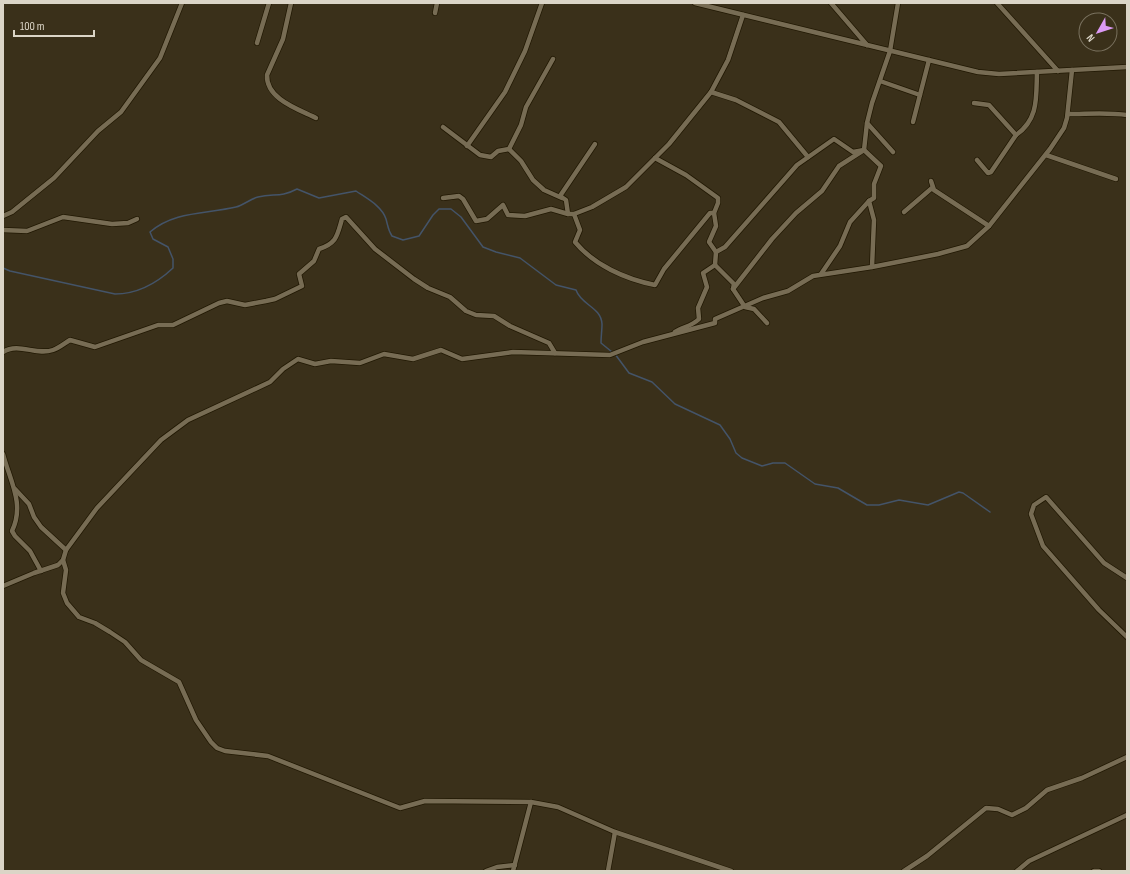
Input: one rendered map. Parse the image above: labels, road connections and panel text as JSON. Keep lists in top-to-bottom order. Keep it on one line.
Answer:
{"scale_bar":"100 m","north":"bottom left"}
